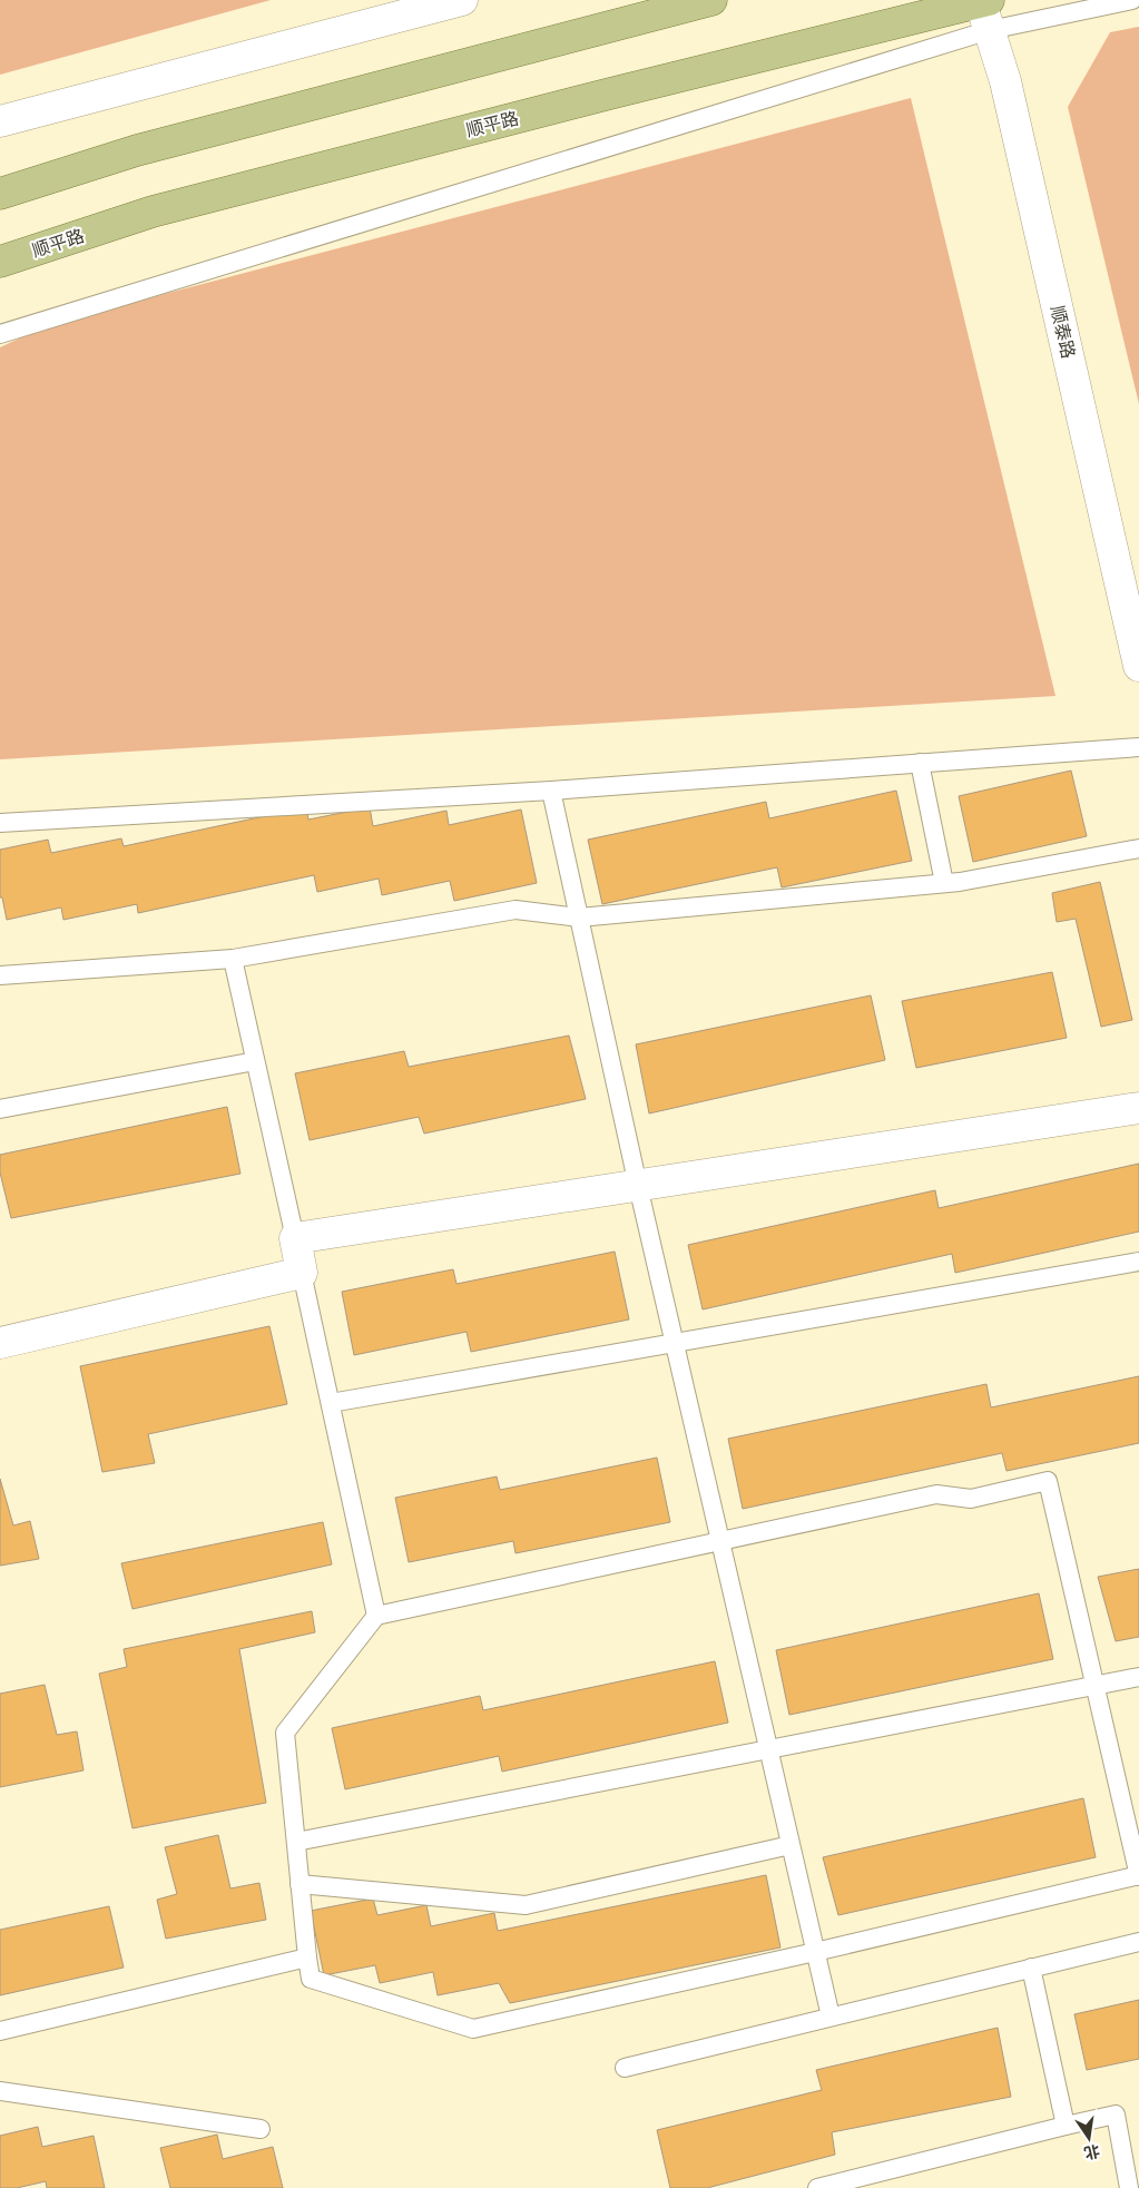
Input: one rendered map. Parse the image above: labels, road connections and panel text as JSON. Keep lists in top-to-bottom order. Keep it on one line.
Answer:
{"streets":{"main road":["顺平路"],"street":["顺泰路"]},"crossings":[["顺平路","顺泰路"]],"north":"bottom"}
